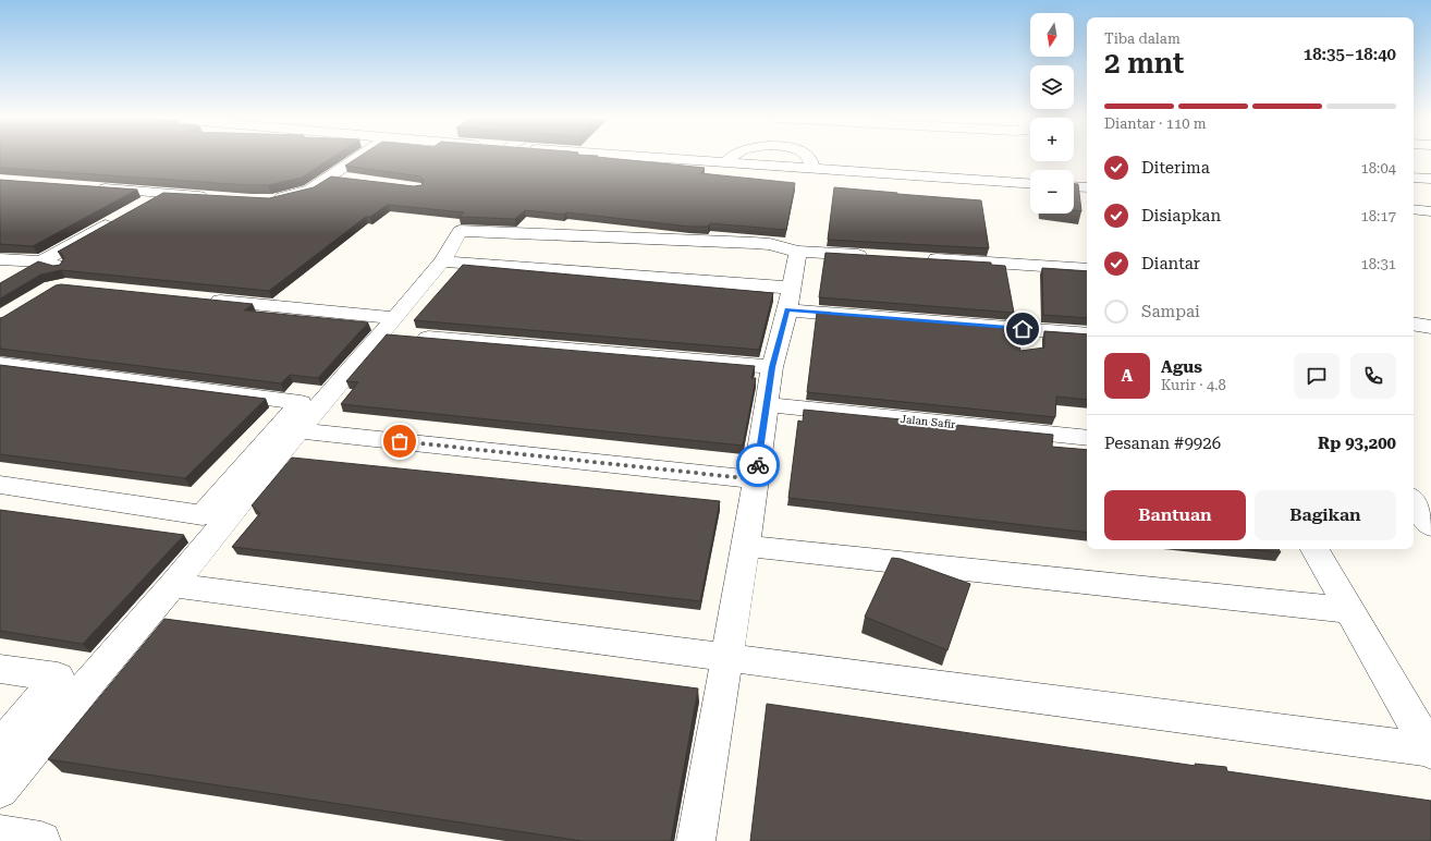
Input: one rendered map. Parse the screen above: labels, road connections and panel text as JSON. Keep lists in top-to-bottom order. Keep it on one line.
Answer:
{"streets":{"street":["Jalan Safir"]},"north":"bottom","page":{"map_buttons":["+","−"],"heading":["2 mnt","Tiba dalam","18:35–18:40"],"panel":["Agus","Kurir · 4.8","Pesanan #9926","Rp 93,200"],"bar":"Diantar · 110 m","list":[["Diterima","18:04"],["Disiapkan","18:17"],["Diantar","18:31"],"Sampai"],"round":"A","buttons":["Bantuan","Bagikan"]}}
